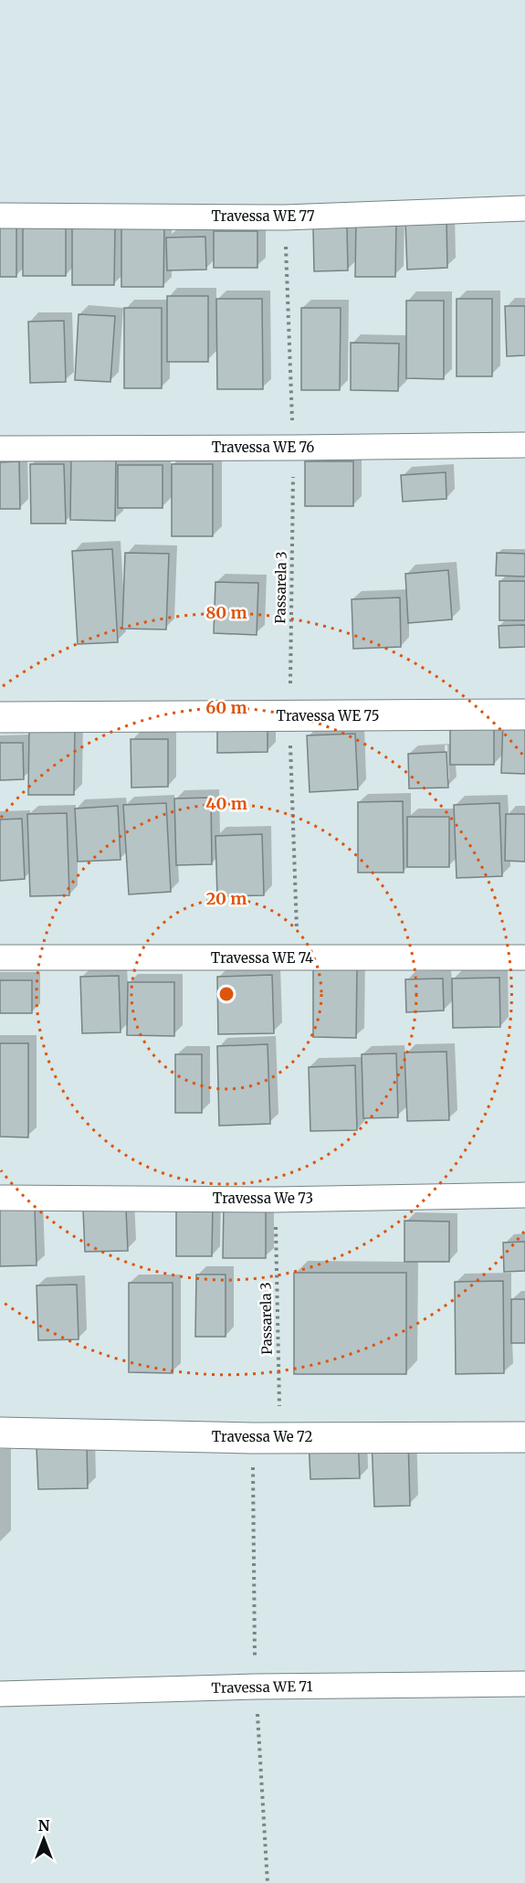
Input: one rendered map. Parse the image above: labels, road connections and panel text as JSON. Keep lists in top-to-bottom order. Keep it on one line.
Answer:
{"streets":{"street":["Travessa WE 77","Travessa WE 76","Travessa WE 75","Travessa WE 74","Travessa We 73","Travessa We 72","Travessa WE 71"],"path":["Passarela 3"]},"crossings":[["Travessa WE 77","Passarela 3"],["Travessa WE 76","Passarela 3"],["Passarela 3","Travessa WE 75"],["Passarela 3","Travessa WE 74"],["Passarela 3","Travessa We 73"],["Passarela 3","Travessa We 72"]],"north":"top","rings":["80 m","60 m","40 m","20 m"]}
